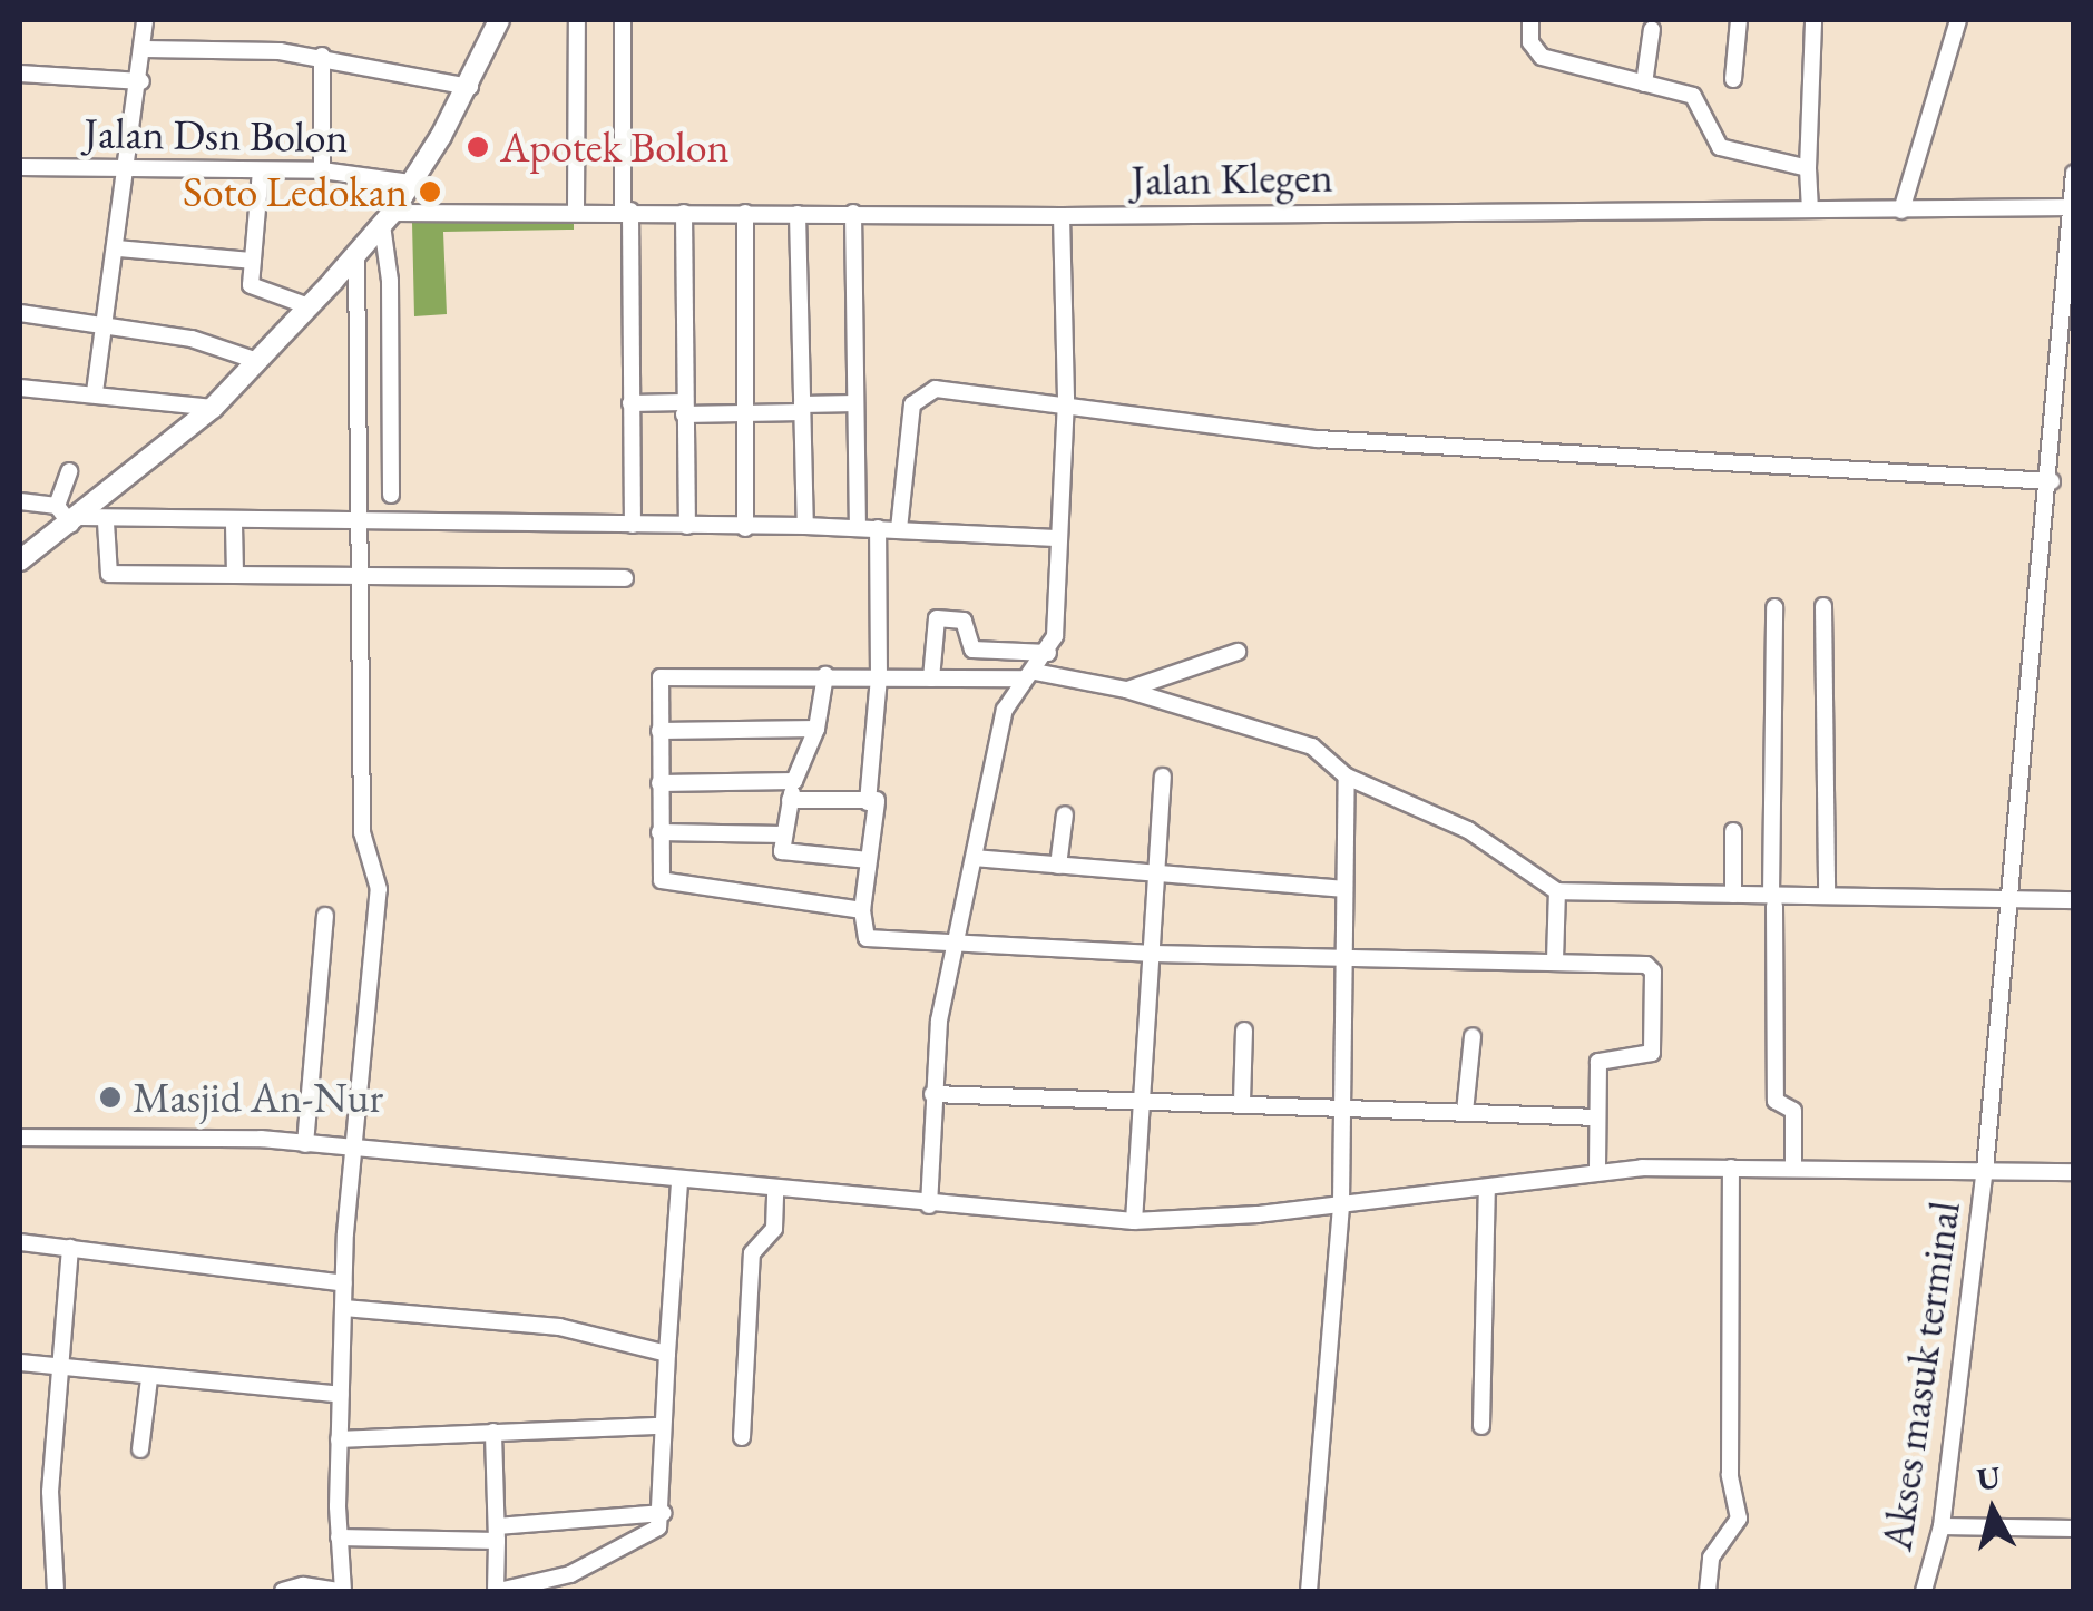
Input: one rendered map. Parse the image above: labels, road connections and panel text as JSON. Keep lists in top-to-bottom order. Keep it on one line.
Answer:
{"streets":{"street":["Jalan Dsn Bolon","Jalan Klegen","Akses masuk terminal"]},"crossings":[["Jalan Klegen","Akses masuk terminal"]],"places":["Apotek Bolon","Soto Ledokan","Masjid An-Nur"],"north":"top"}
